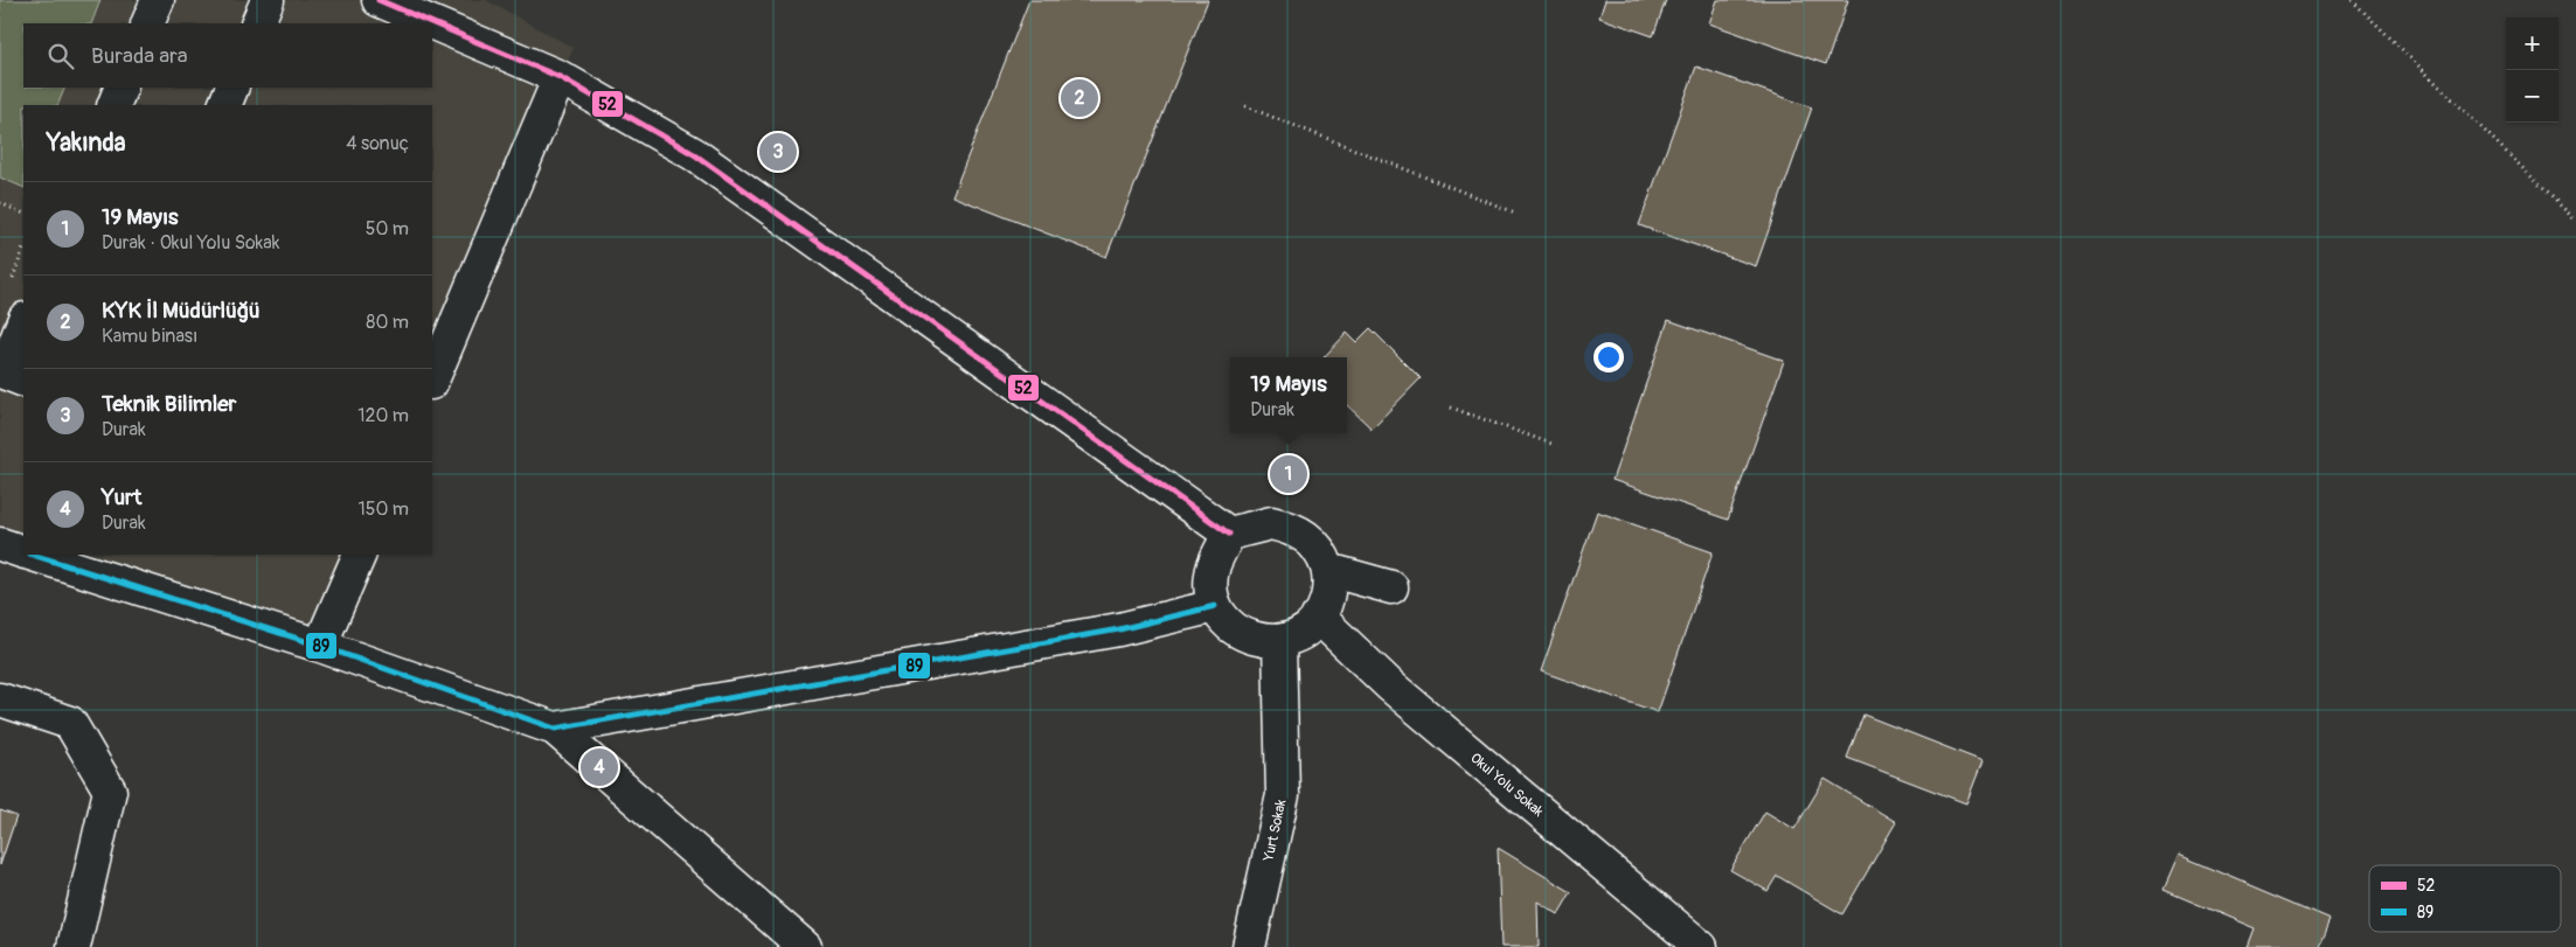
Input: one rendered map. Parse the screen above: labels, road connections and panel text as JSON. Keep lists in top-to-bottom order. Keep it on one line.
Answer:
{"streets":{"street":["Okul Yolu Sokak","Yurt Sokak"]},"crossings":[["Okul Yolu Sokak","Yurt Sokak"]],"lines":["transit line 52","transit line 89"],"legend":["52","89"],"page":{"map_buttons":["+","−"],"search":"Burada ara","pins":["2","3","1","4"],"heading":["Yakında","4 sonuç"],"list":[{"mark":"1","name":"19 Mayıs","note":"Durak · Okul Yolu Sokak","value":"50 m"},{"mark":"2","name":"KYK İl Müdürlüğü","note":"Kamu binası","value":"80 m"},{"mark":"3","name":"Teknik Bilimler","note":"Durak","value":"120 m"},{"mark":"4","name":"Yurt","note":"Durak","value":"150 m"}],"popup":["19 Mayıs","Durak"]}}
